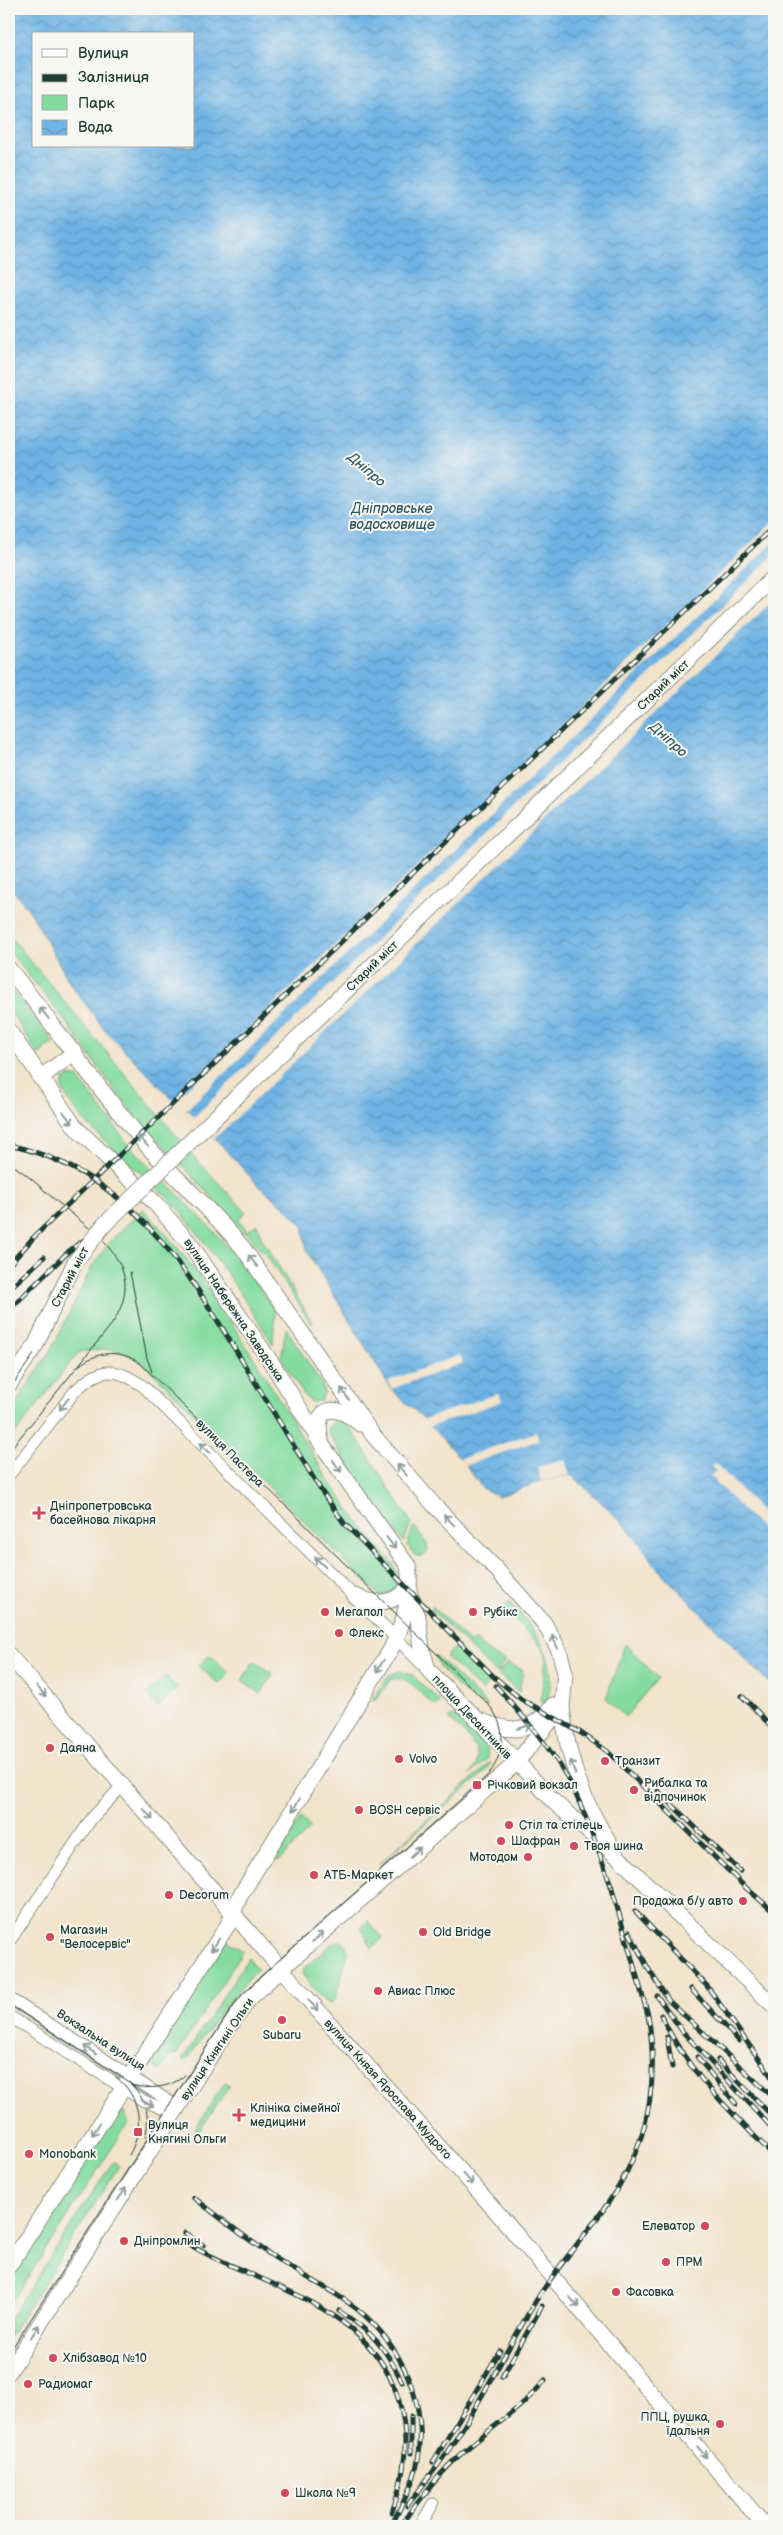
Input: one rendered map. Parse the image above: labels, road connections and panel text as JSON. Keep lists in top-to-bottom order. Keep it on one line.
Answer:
{"streets":{"main road":["Старий міст","вулиця Набережна Заводська","площа Десантників","вулиця Княгині Ольги","вулиця Князя Ярослава Мудрого"],"street":["вулиця Пастера","Вокзальна вулиця"]},"crossings":[["вулиця Набережна Заводська","площа Десантників"],["вулиця Пастера","площа Десантників"],["площа Десантників","вулиця Княгині Ольги"],["Вокзальна вулиця","вулиця Княгині Ольги"],["вулиця Княгині Ольги","вулиця Князя Ярослава Мудрого"]],"one_way":["вулиця Князя Ярослава Мудрого"],"water":["Дніпро","Дніпровське водосховище"],"places":{"health":["Дніпропетровська басейнова лікарня","Клініка сімейної медицини"],"other":["Мегапол","Рубікс","Флекс","Даяна","Volvo","Транзит","Рибалка та відпочинок","BOSH сервіс","Стіл та стілець","Шафран","Твоя шина","Мотодом","АТБ-Маркет","Decorum","Продажа б/у авто","Old Bridge","Магазин \"Велосервіс\"","Авиас Плюс","Subaru","Monobank","Елеватор","Дніпромлин","ПРМ","Фасовка","Хлібзавод №10","Радиомаг","ППЦ, рушка, їдальня","Школа №9"],"transit":["Річковий вокзал","Вулиця Княгині Ольги"]},"legend":["Вулиця","Залізниця","Парк","Вода"]}
